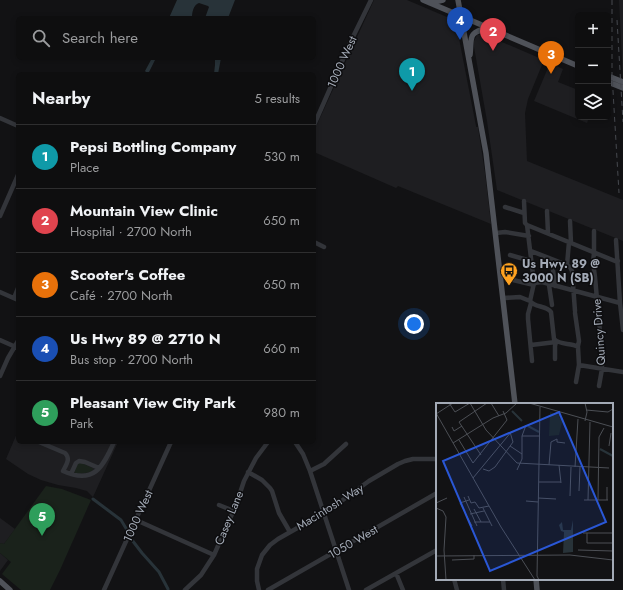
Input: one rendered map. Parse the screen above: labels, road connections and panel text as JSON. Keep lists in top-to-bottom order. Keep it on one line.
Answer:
{"streets":{"street":["1000 West","Quincy Drive","Macintosh Way","Casey Lane","1050 West"]},"places":{"bus stop":["Us Hwy. 89 @ 3000 N (SB)"]},"page":{"pins":["4","2","3","1","5"],"map_buttons":["+","−"],"search":"Search here","heading":["Nearby","5 results"],"list":[{"mark":"1","name":"Pepsi Bottling Company","note":"Place","value":"530 m"},{"mark":"2","name":"Mountain View Clinic","note":"Hospital · 2700 North","value":"650 m"},{"mark":"3","name":"Scooter's Coffee","note":"Café · 2700 North","value":"650 m"},{"mark":"4","name":"Us Hwy 89 @ 2710 N","note":"Bus stop · 2700 North","value":"660 m"},{"mark":"5","name":"Pleasant View City Park","note":"Park","value":"980 m"}]}}
